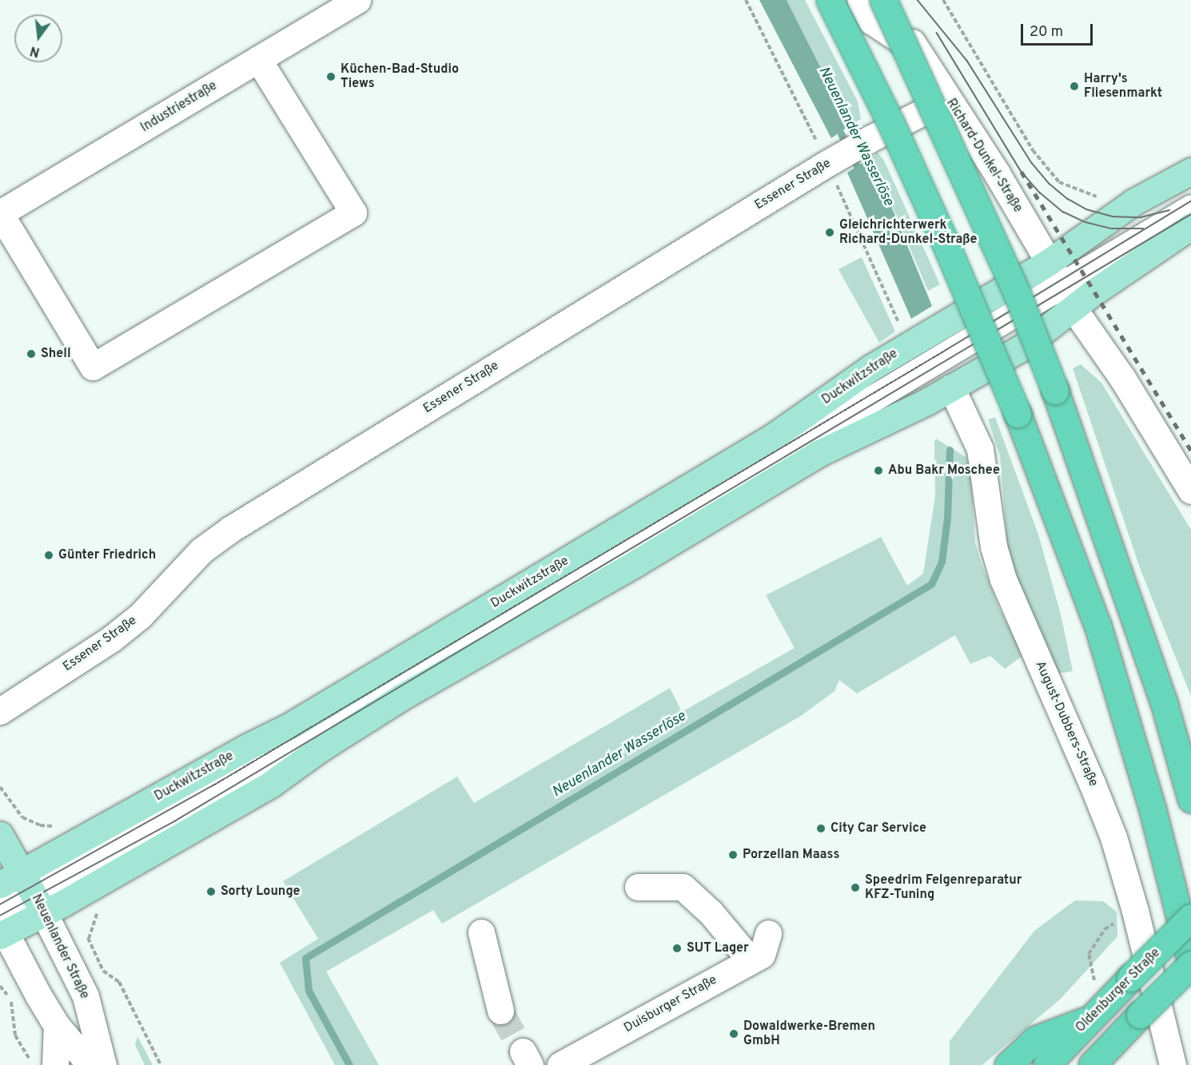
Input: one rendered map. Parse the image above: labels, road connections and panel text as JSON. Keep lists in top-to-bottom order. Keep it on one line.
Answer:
{"streets":{"highway":["Oldenburger Straße"],"main road":["Duckwitzstraße","Neuenlander Straße"],"street":["Industriestraße","Richard-Dunkel-Straße","Essener Straße","August-Dubbers-Straße","Duisburger Straße"]},"crossings":[["Richard-Dunkel-Straße","Essener Straße"],["Richard-Dunkel-Straße","Duckwitzstraße"],["Duckwitzstraße","Neuenlander Straße"]],"water":["Neuenlander Wasserlöse"],"places":["Küchen-Bad-Studio Tiews","Harry's Fliesenmarkt","Gleichrichterwerk Richard-Dunkel-Straße","Shell","Abu Bakr Moschee","Günter Friedrich","City Car Service","Porzellan Maass","Speedrim Felgenreparatur KFZ-Tuning","Sorty Lounge","SUT Lager","Dowaldwerke-Bremen GmbH"],"scale_bar":"20 m","north":"bottom"}
